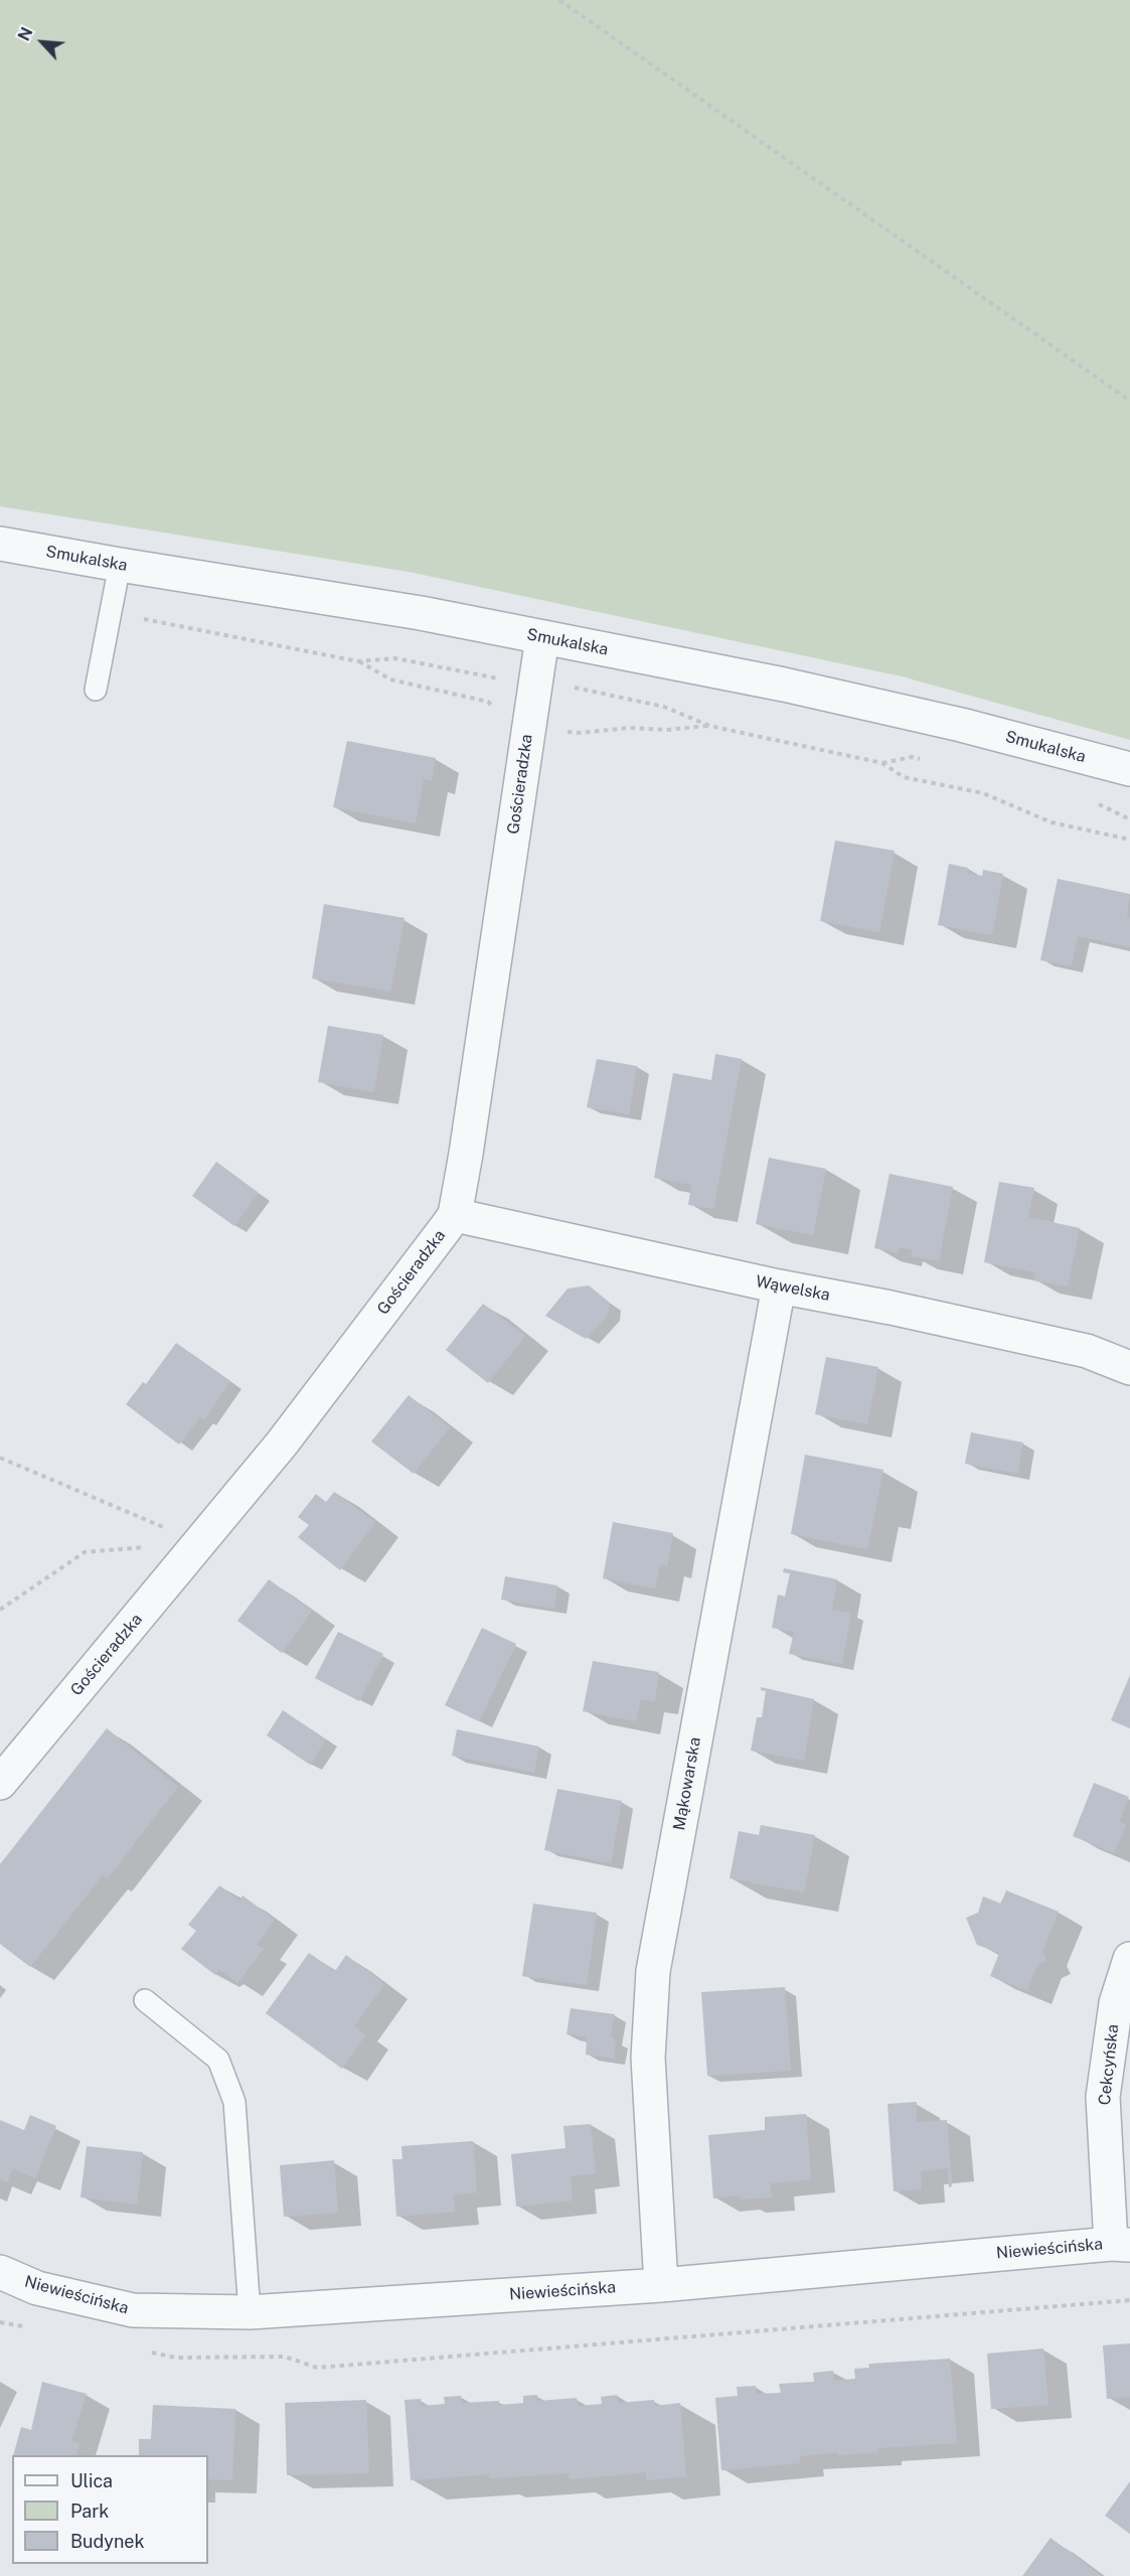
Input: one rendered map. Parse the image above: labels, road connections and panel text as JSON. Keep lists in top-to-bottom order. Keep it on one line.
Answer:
{"streets":{"street":["Smukalska","Gościeradzka","Wąwelska","Mąkowarska","Cekcyńska","Niewieścińska"]},"crossings":[["Smukalska","Gościeradzka"],["Gościeradzka","Wąwelska"],["Wąwelska","Mąkowarska"],["Mąkowarska","Niewieścińska"],["Cekcyńska","Niewieścińska"]],"legend":["Ulica","Park","Budynek"],"north":"top left"}
